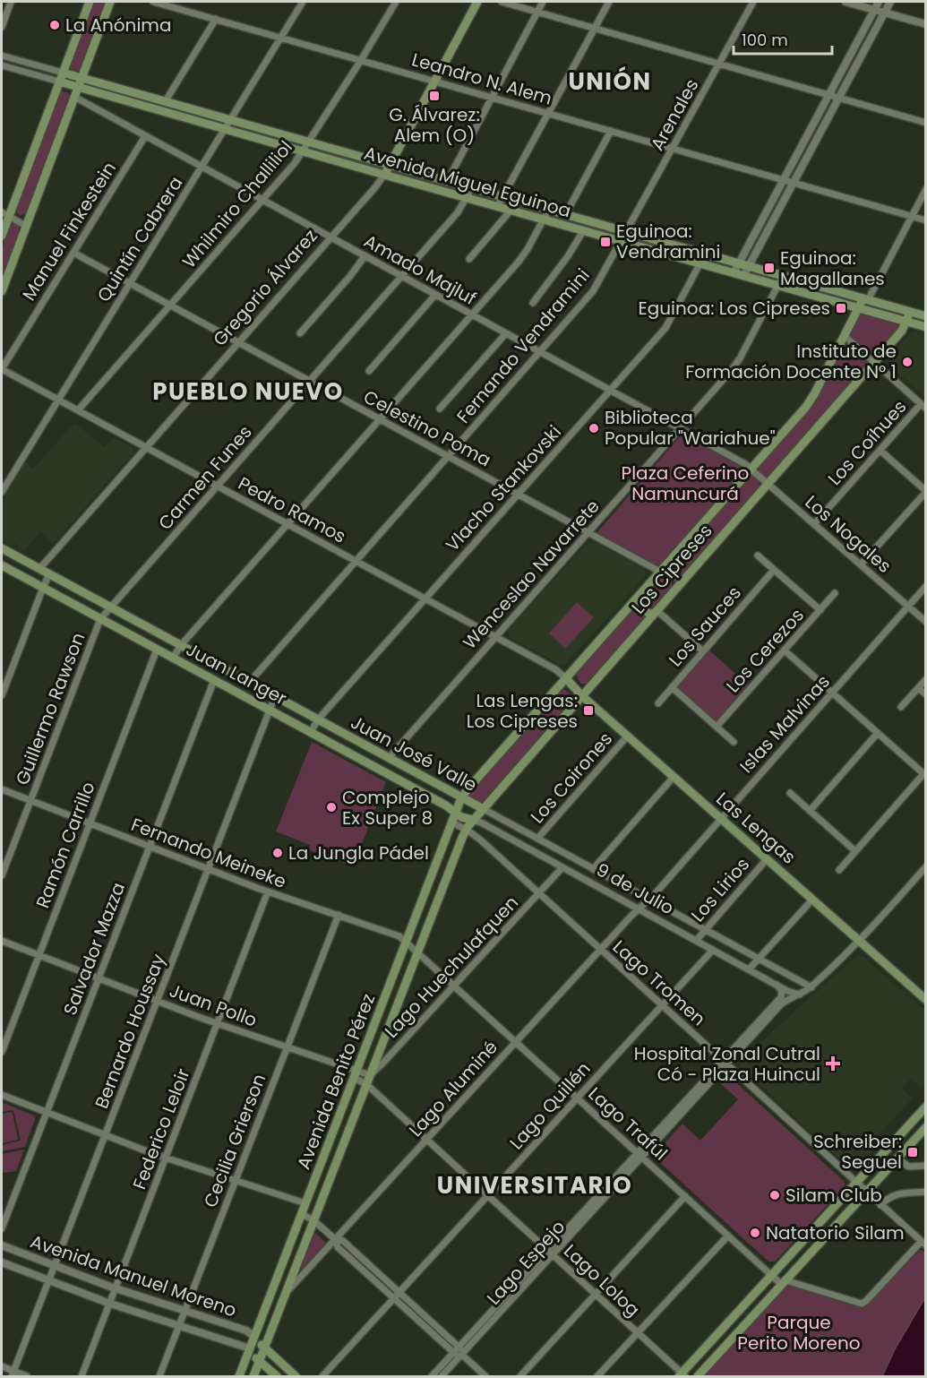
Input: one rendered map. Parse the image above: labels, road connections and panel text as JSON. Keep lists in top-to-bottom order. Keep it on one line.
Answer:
{"streets":{"main road":["Avenida Miguel Eguinoa","Gregorio Álvarez","Los Cipreses","Juan Langer","Juan José Valle","Las Lengas","9 de Julio","Avenida Benito Pérez"],"street":["Leandro N. Alem","Arenales","Whilmiro Challiliol","Manuel Finkestein","Quintín Cabrera","Amado Majluf","Fernando Vendramini","Celestino Poma","Los Coíhues","Carmen Funes","Vlacho Stankovski","Pedro Ramos","Los Nogales","Wenceslao Navarrete","Los Sauces","Los Cerezos","Guillermo Rawson","Islas Malvinas","Los Coirones","Ramón Carrillo","Fernando Meineke","Los Lirios","Salvador Mazza","Lago Huechulafquen","Lago Tromen","Juan Pollo","Bernardo Houssay","Lago Aluminé","Lago Quillén","Lago Trafúl","Federico Leloir","Cecilia Grierson","Lago Espejo","Avenida Manuel Moreno","Lago Lolog"]},"crossings":[["Leandro N. Alem","Arenales"],["Leandro N. Alem","Whilmiro Challiliol"],["Leandro N. Alem","Quintín Cabrera"],["Leandro N. Alem","Gregorio Álvarez"],["Arenales","Avenida Miguel Eguinoa"],["Arenales","Fernando Vendramini"],["Avenida Miguel Eguinoa","Whilmiro Challiliol"],["Avenida Miguel Eguinoa","Quintín Cabrera"],["Avenida Miguel Eguinoa","Gregorio Álvarez"],["Avenida Miguel Eguinoa","Fernando Vendramini"],["Avenida Miguel Eguinoa","Carmen Funes"],["Avenida Miguel Eguinoa","Vlacho Stankovski"],["Avenida Miguel Eguinoa","Los Cipreses"],["Avenida Miguel Eguinoa","Wenceslao Navarrete"],["Whilmiro Challiliol","Amado Majluf"],["Whilmiro Challiliol","Celestino Poma"],["Whilmiro Challiliol","Pedro Ramos"],["Manuel Finkestein","Amado Majluf"],["Manuel Finkestein","Celestino Poma"],["Manuel Finkestein","Pedro Ramos"],["Quintín Cabrera","Amado Majluf"],["Quintín Cabrera","Celestino Poma"],["Quintín Cabrera","Pedro Ramos"],["Amado Majluf","Gregorio Álvarez"],["Amado Majluf","Fernando Vendramini"],["Amado Majluf","Carmen Funes"],["Amado Majluf","Vlacho Stankovski"],["Amado Majluf","Los Nogales"],["Amado Majluf","Los Cipreses"],["Amado Majluf","Wenceslao Navarrete"],["Gregorio Álvarez","Celestino Poma"],["Gregorio Álvarez","Pedro Ramos"],["Gregorio Álvarez","Juan José Valle"],["Fernando Vendramini","Celestino Poma"],["Fernando Vendramini","Pedro Ramos"],["Fernando Vendramini","Juan José Valle"],["Celestino Poma","Carmen Funes"],["Celestino Poma","Vlacho Stankovski"],["Celestino Poma","Los Cipreses"],["Celestino Poma","Wenceslao Navarrete"],["Los Coíhues","Los Nogales"],["Carmen Funes","Pedro Ramos"],["Carmen Funes","Juan Langer"],["Carmen Funes","Guillermo Rawson"],["Carmen Funes","Juan José Valle"],["Vlacho Stankovski","Pedro Ramos"],["Vlacho Stankovski","Juan Langer"],["Vlacho Stankovski","Juan José Valle"],["Pedro Ramos","Los Cipreses"],["Pedro Ramos","Wenceslao Navarrete"],["Pedro Ramos","Las Lengas"],["Los Nogales","Los Cipreses"],["Los Nogales","Islas Malvinas"],["Los Cipreses","Juan José Valle"],["Los Cipreses","Las Lengas"],["Los Cipreses","9 de Julio"],["Los Cipreses","Avenida Benito Pérez"],["Wenceslao Navarrete","Juan José Valle"],["Juan Langer","Guillermo Rawson"],["Juan Langer","Juan José Valle"],["Juan Langer","Ramón Carrillo"],["Juan Langer","9 de Julio"],["Juan Langer","Salvador Mazza"],["Juan Langer","Bernardo Houssay"],["Juan Langer","Avenida Benito Pérez"],["Guillermo Rawson","Juan José Valle"],["Guillermo Rawson","Fernando Meineke"],["Islas Malvinas","Juan José Valle"],["Islas Malvinas","Las Lengas"],["Islas Malvinas","9 de Julio"],["Islas Malvinas","Lago Aluminé"],["Juan José Valle","Los Coirones"],["Juan José Valle","Los Lirios"],["Juan José Valle","Bernardo Houssay"],["Juan José Valle","Avenida Benito Pérez"],["Juan José Valle","Lago Espejo"],["Los Coirones","Las Lengas"],["Las Lengas","Los Lirios"],["Las Lengas","Lago Espejo"],["Ramón Carrillo","Fernando Meineke"],["Ramón Carrillo","Juan Pollo"],["Fernando Meineke","Salvador Mazza"],["Fernando Meineke","Bernardo Houssay"],["Fernando Meineke","Avenida Benito Pérez"],["Fernando Meineke","Lago Trafúl"],["Fernando Meineke","Federico Leloir"],["Fernando Meineke","Cecilia Grierson"],["9 de Julio","Los Lirios"],["9 de Julio","Lago Huechulafquen"],["9 de Julio","Avenida Benito Pérez"],["9 de Julio","Lago Aluminé"],["9 de Julio","Lago Quillén"],["9 de Julio","Lago Espejo"],["Salvador Mazza","Juan Pollo"],["Lago Huechulafquen","Lago Tromen"],["Lago Huechulafquen","Avenida Benito Pérez"],["Lago Huechulafquen","Lago Trafúl"],["Lago Tromen","Avenida Benito Pérez"],["Lago Tromen","Lago Aluminé"],["Lago Tromen","Lago Quillén"],["Lago Tromen","Lago Espejo"],["Juan Pollo","Bernardo Houssay"],["Juan Pollo","Avenida Benito Pérez"],["Juan Pollo","Federico Leloir"],["Juan Pollo","Cecilia Grierson"],["Juan Pollo","Lago Lolog"],["Bernardo Houssay","Avenida Manuel Moreno"],["Avenida Benito Pérez","Lago Aluminé"],["Avenida Benito Pérez","Lago Trafúl"],["Avenida Benito Pérez","Avenida Manuel Moreno"],["Avenida Benito Pérez","Lago Lolog"],["Lago Aluminé","Lago Trafúl"],["Lago Aluminé","Lago Lolog"],["Lago Quillén","Lago Trafúl"],["Lago Quillén","Lago Lolog"],["Lago Trafúl","Lago Espejo"],["Federico Leloir","Avenida Manuel Moreno"],["Cecilia Grierson","Avenida Manuel Moreno"],["Lago Espejo","Lago Lolog"]],"districts":["UNIÓN","PUEBLO NUEVO","UNIVERSITARIO"],"parks":["Plaza Ceferino Namuncurá","Parque Perito Moreno"],"places":{"other":["La Anónima","Instituto de Formación Docente N° 1","Biblioteca Popular \"Wariahue\"","Complejo Ex Super 8","La Jungla Pádel","Silam Club","Natatorio Silam"],"transit":["G. Álvarez: Alem (O)","Eguinoa: Vendramini","Eguinoa: Magallanes","Eguinoa: Los Cipreses","Las Lengas: Los Cipreses","Schreiber: Seguel"],"health":["Hospital Zonal Cutral Có - Plaza Huincul"]},"scale_bar":"100 m"}
